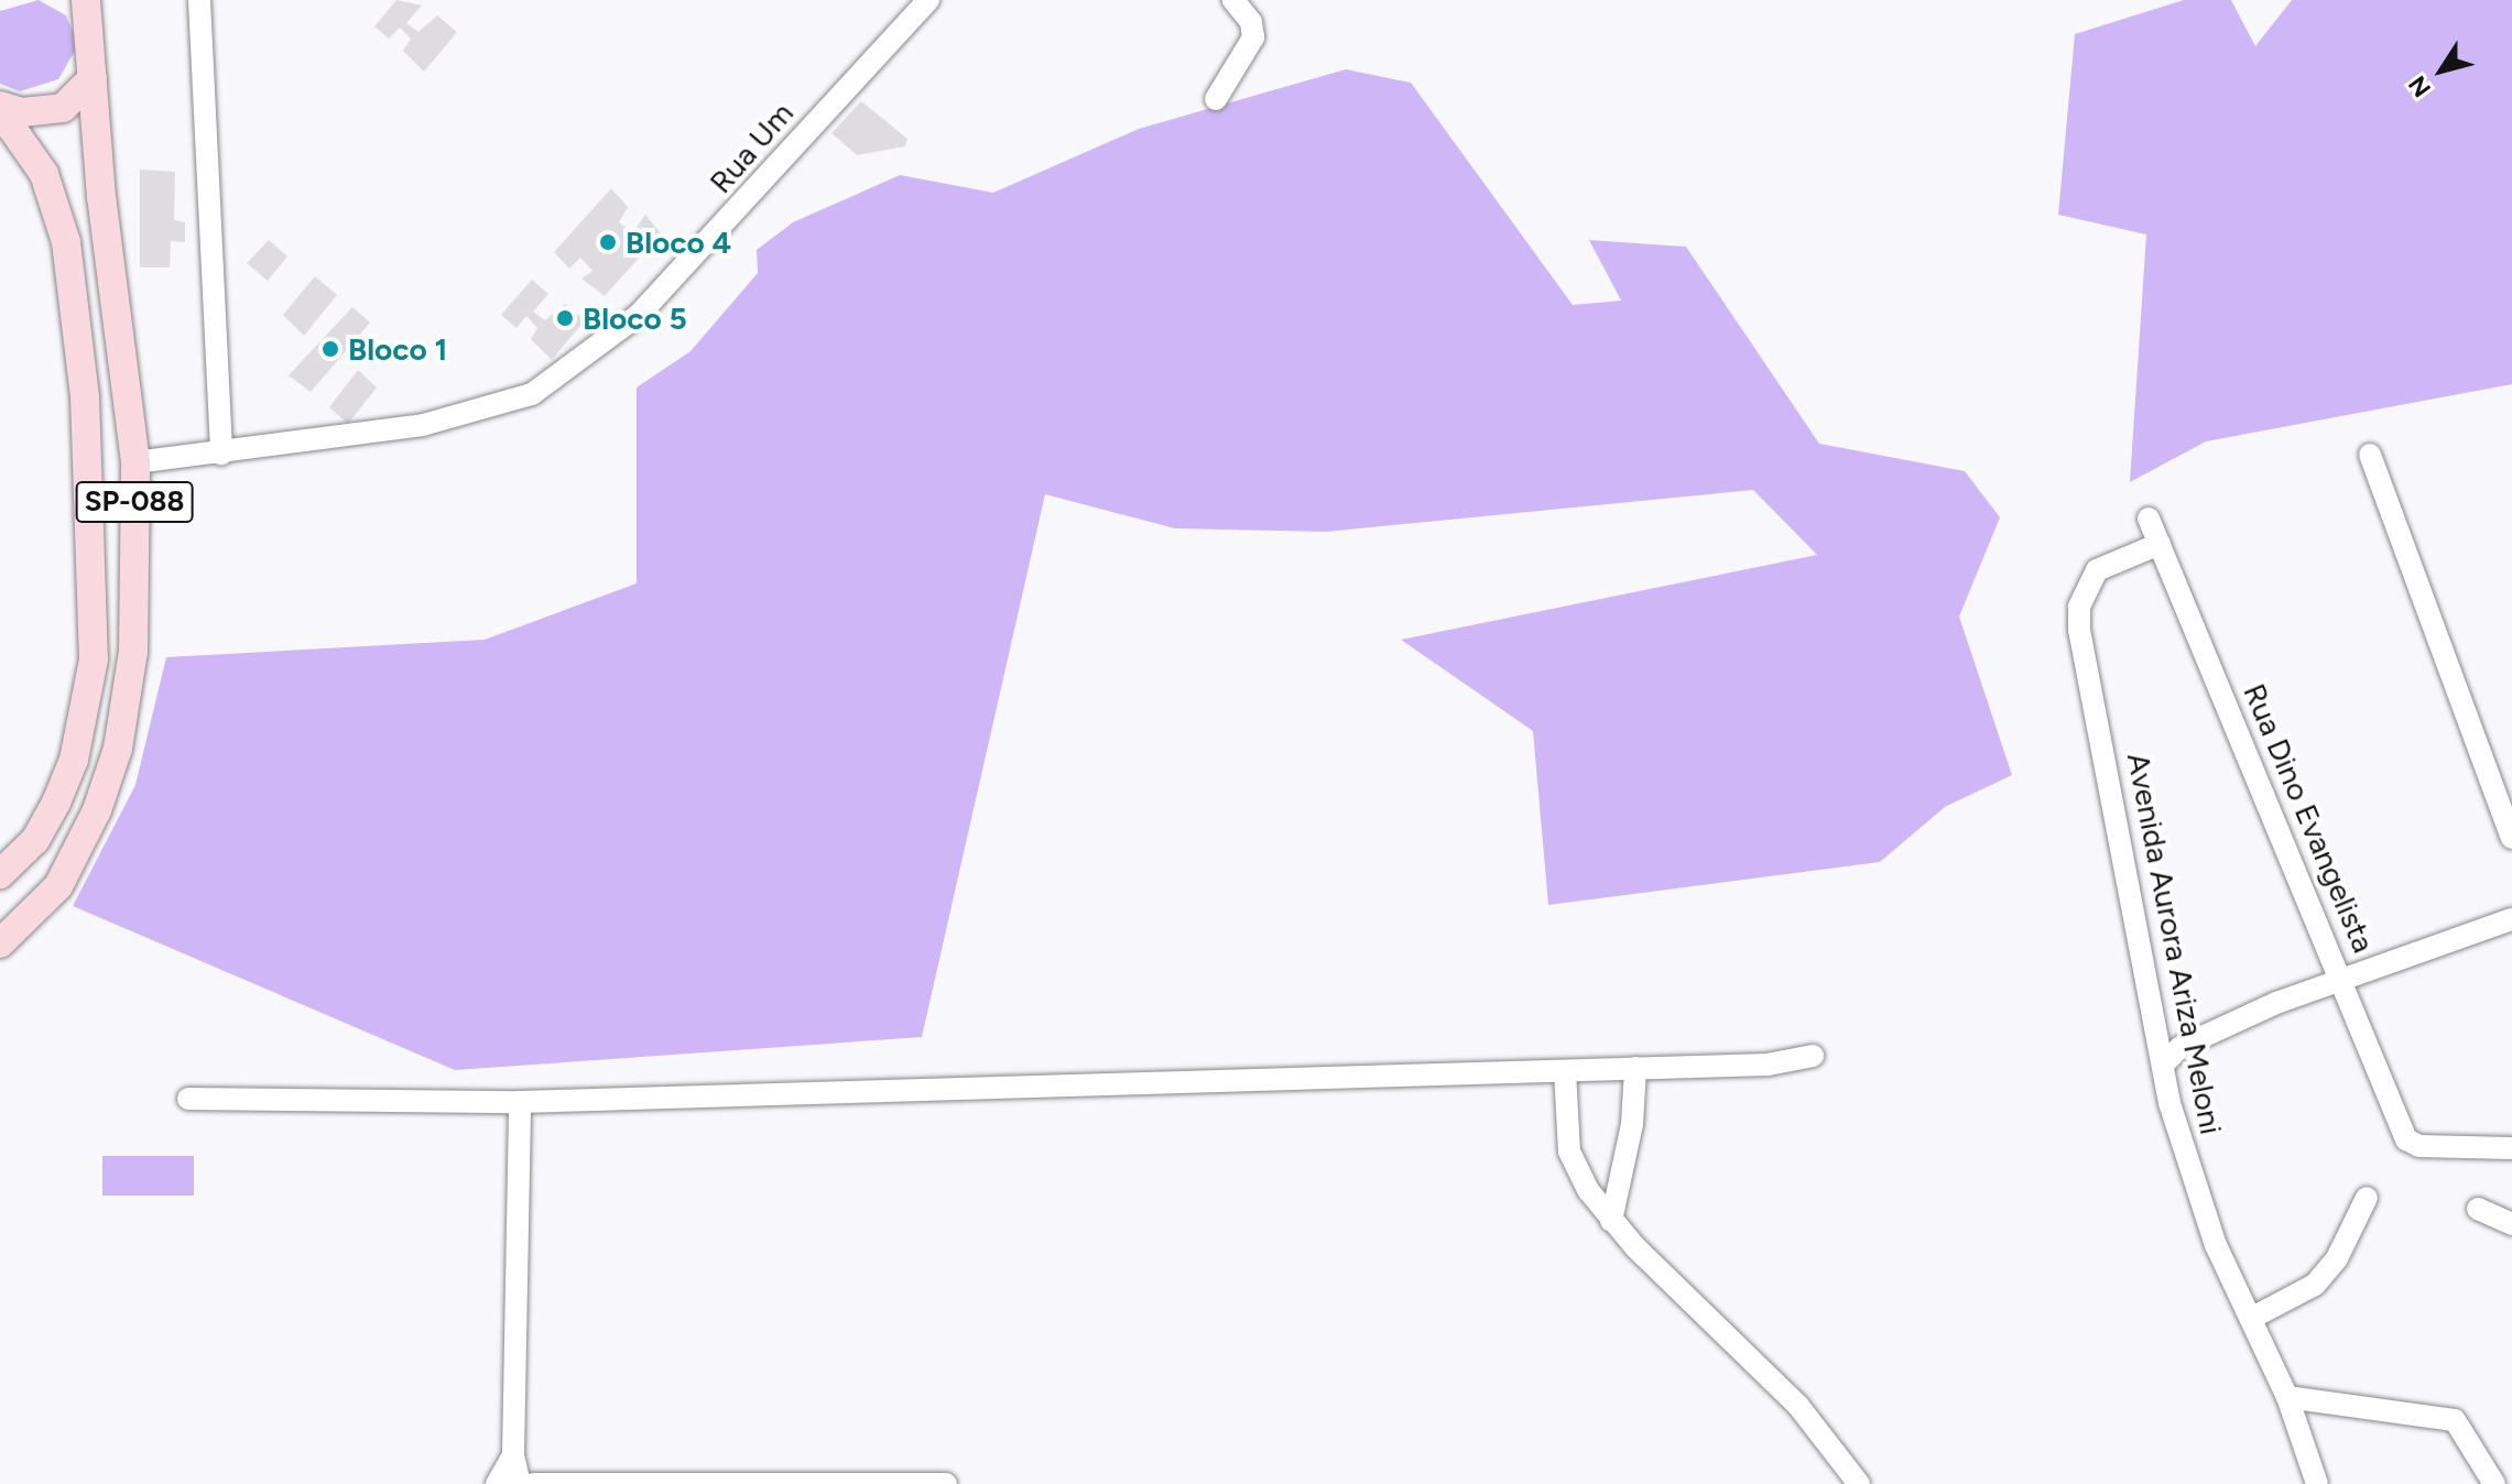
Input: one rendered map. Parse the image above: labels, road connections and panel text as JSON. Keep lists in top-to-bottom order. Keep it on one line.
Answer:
{"streets":{"main road":["SP-088"],"street":["Rua Um","Rua Dino Evangelista","Avenida Aurora Ariza Meloni"]},"crossings":[["Rua Um","SP-088"],["Rua Dino Evangelista","Avenida Aurora Ariza Meloni"]],"places":["Bloco 4","Bloco 5","Bloco 1"],"north":"bottom left"}
